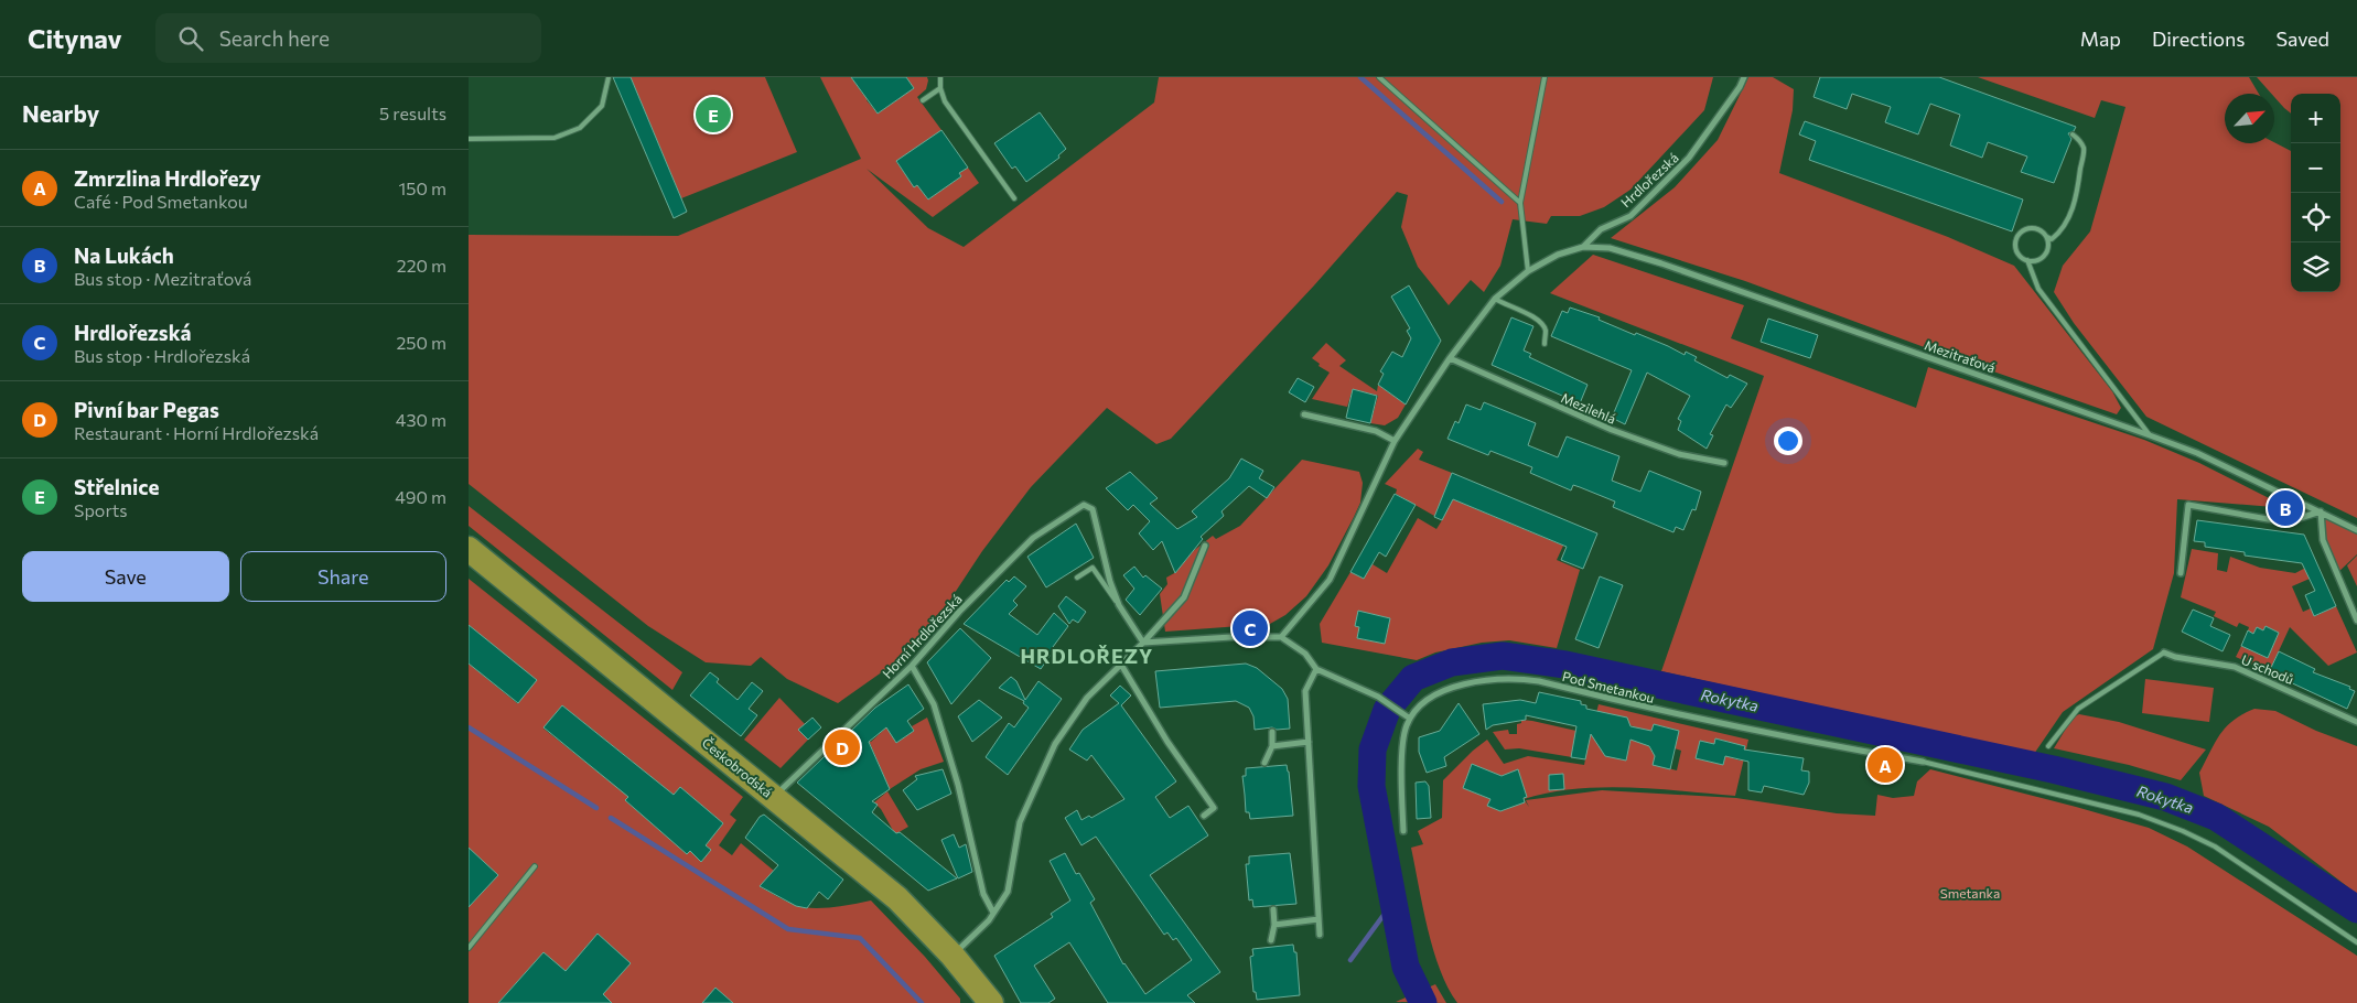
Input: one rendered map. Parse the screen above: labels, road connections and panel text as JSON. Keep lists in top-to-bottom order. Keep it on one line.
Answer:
{"streets":{"main road":["Českobrodská"],"street":["Hrdlořezská","Mezitraťová","Mezilehlá","Horní Hrdlořezská","U schodů","Pod Smetankou"]},"crossings":[["Hrdlořezská","Mezitraťová"],["Hrdlořezská","Mezilehlá"],["Horní Hrdlořezská","Českobrodská"]],"districts":["HRDLOŘEZY"],"water":["Rokytka"],"parks":["Smetanka"],"north":"top right","page":{"header":"Citynav","search":"Search here","nav":["Map","Directions","Saved"],"heading":["Nearby","5 results"],"map_buttons":["+","−"],"pins":["E","B","C","D","A"],"list":[{"mark":"A","name":"Zmrzlina Hrdlořezy","note":"Café · Pod Smetankou","value":"150 m"},{"mark":"B","name":"Na Lukách","note":"Bus stop · Mezitraťová","value":"220 m"},{"mark":"C","name":"Hrdlořezská","note":"Bus stop · Hrdlořezská","value":"250 m"},{"mark":"D","name":"Pivní bar Pegas","note":"Restaurant · Horní Hrdlořezská","value":"430 m"},{"mark":"E","name":"Střelnice","note":"Sports","value":"490 m"}],"buttons":["Save","Share"]}}
